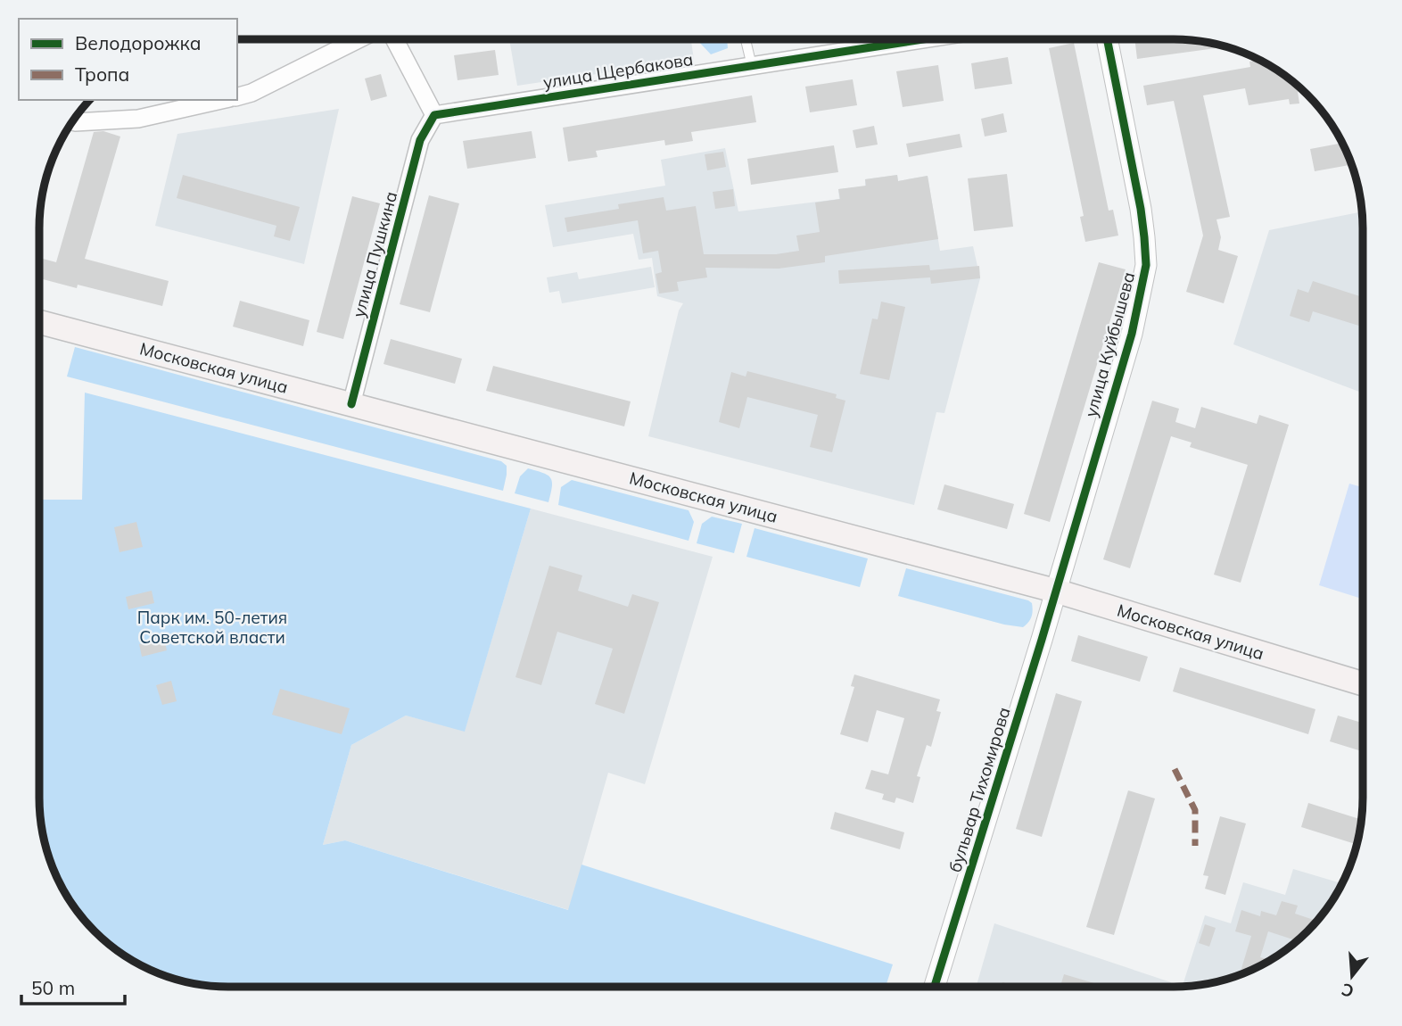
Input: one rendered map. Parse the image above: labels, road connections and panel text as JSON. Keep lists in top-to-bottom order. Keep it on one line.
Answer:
{"streets":{"main road":["Московская улица"],"street":["улица Щербакова","улица Пушкина","улица Куйбышева","бульвар Тихомирова"]},"crossings":[["улица Щербакова","улица Пушкина"],["улица Пушкина","Московская улица"],["улица Куйбышева","Московская улица"],["улица Куйбышева","бульвар Тихомирова"],["Московская улица","бульвар Тихомирова"]],"parks":["Парк им. 50-летия Советской власти"],"legend":["Велодорожка","Тропа"],"scale_bar":"50 m","north":"bottom"}
